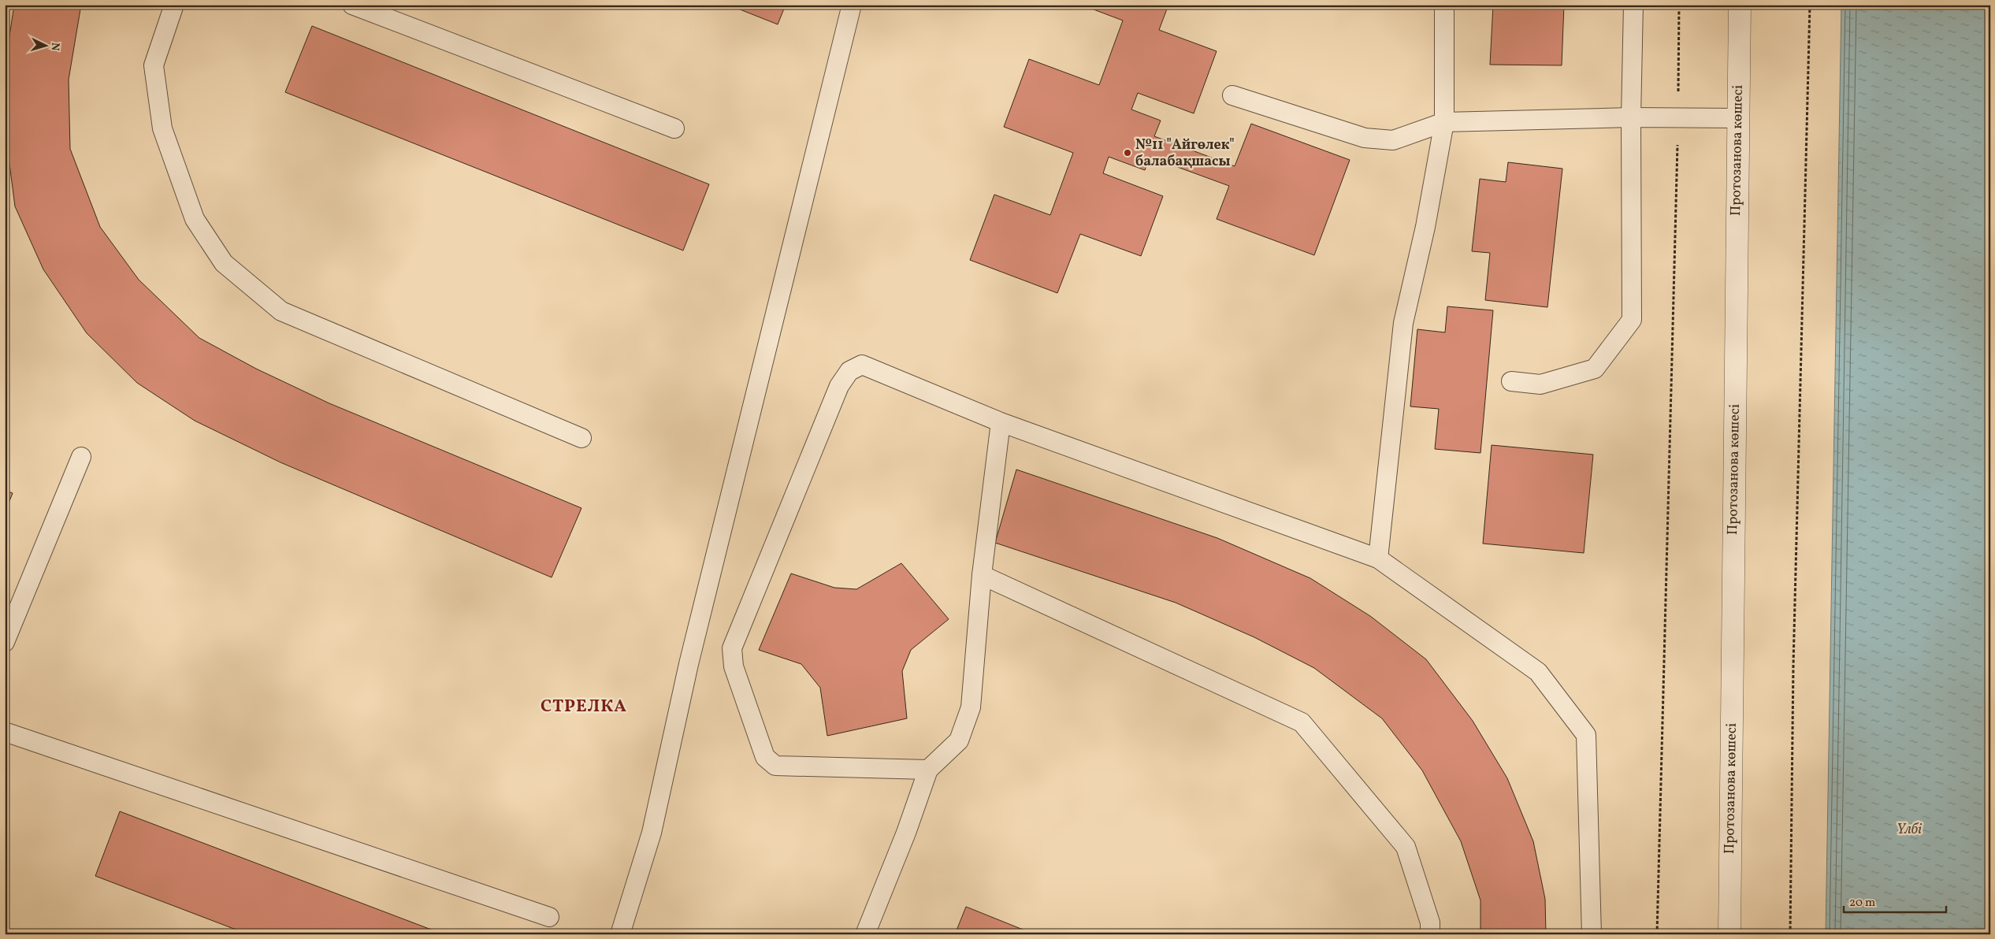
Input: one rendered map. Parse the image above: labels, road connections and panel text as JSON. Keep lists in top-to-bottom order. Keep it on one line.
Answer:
{"streets":{"street":["Протозанова көшесі"]},"districts":["СТРЕЛКА"],"water":["Үлбі"],"places":["№11 \"Айгөлек\" балабақшасы"],"scale_bar":"20 m","north":"right"}
